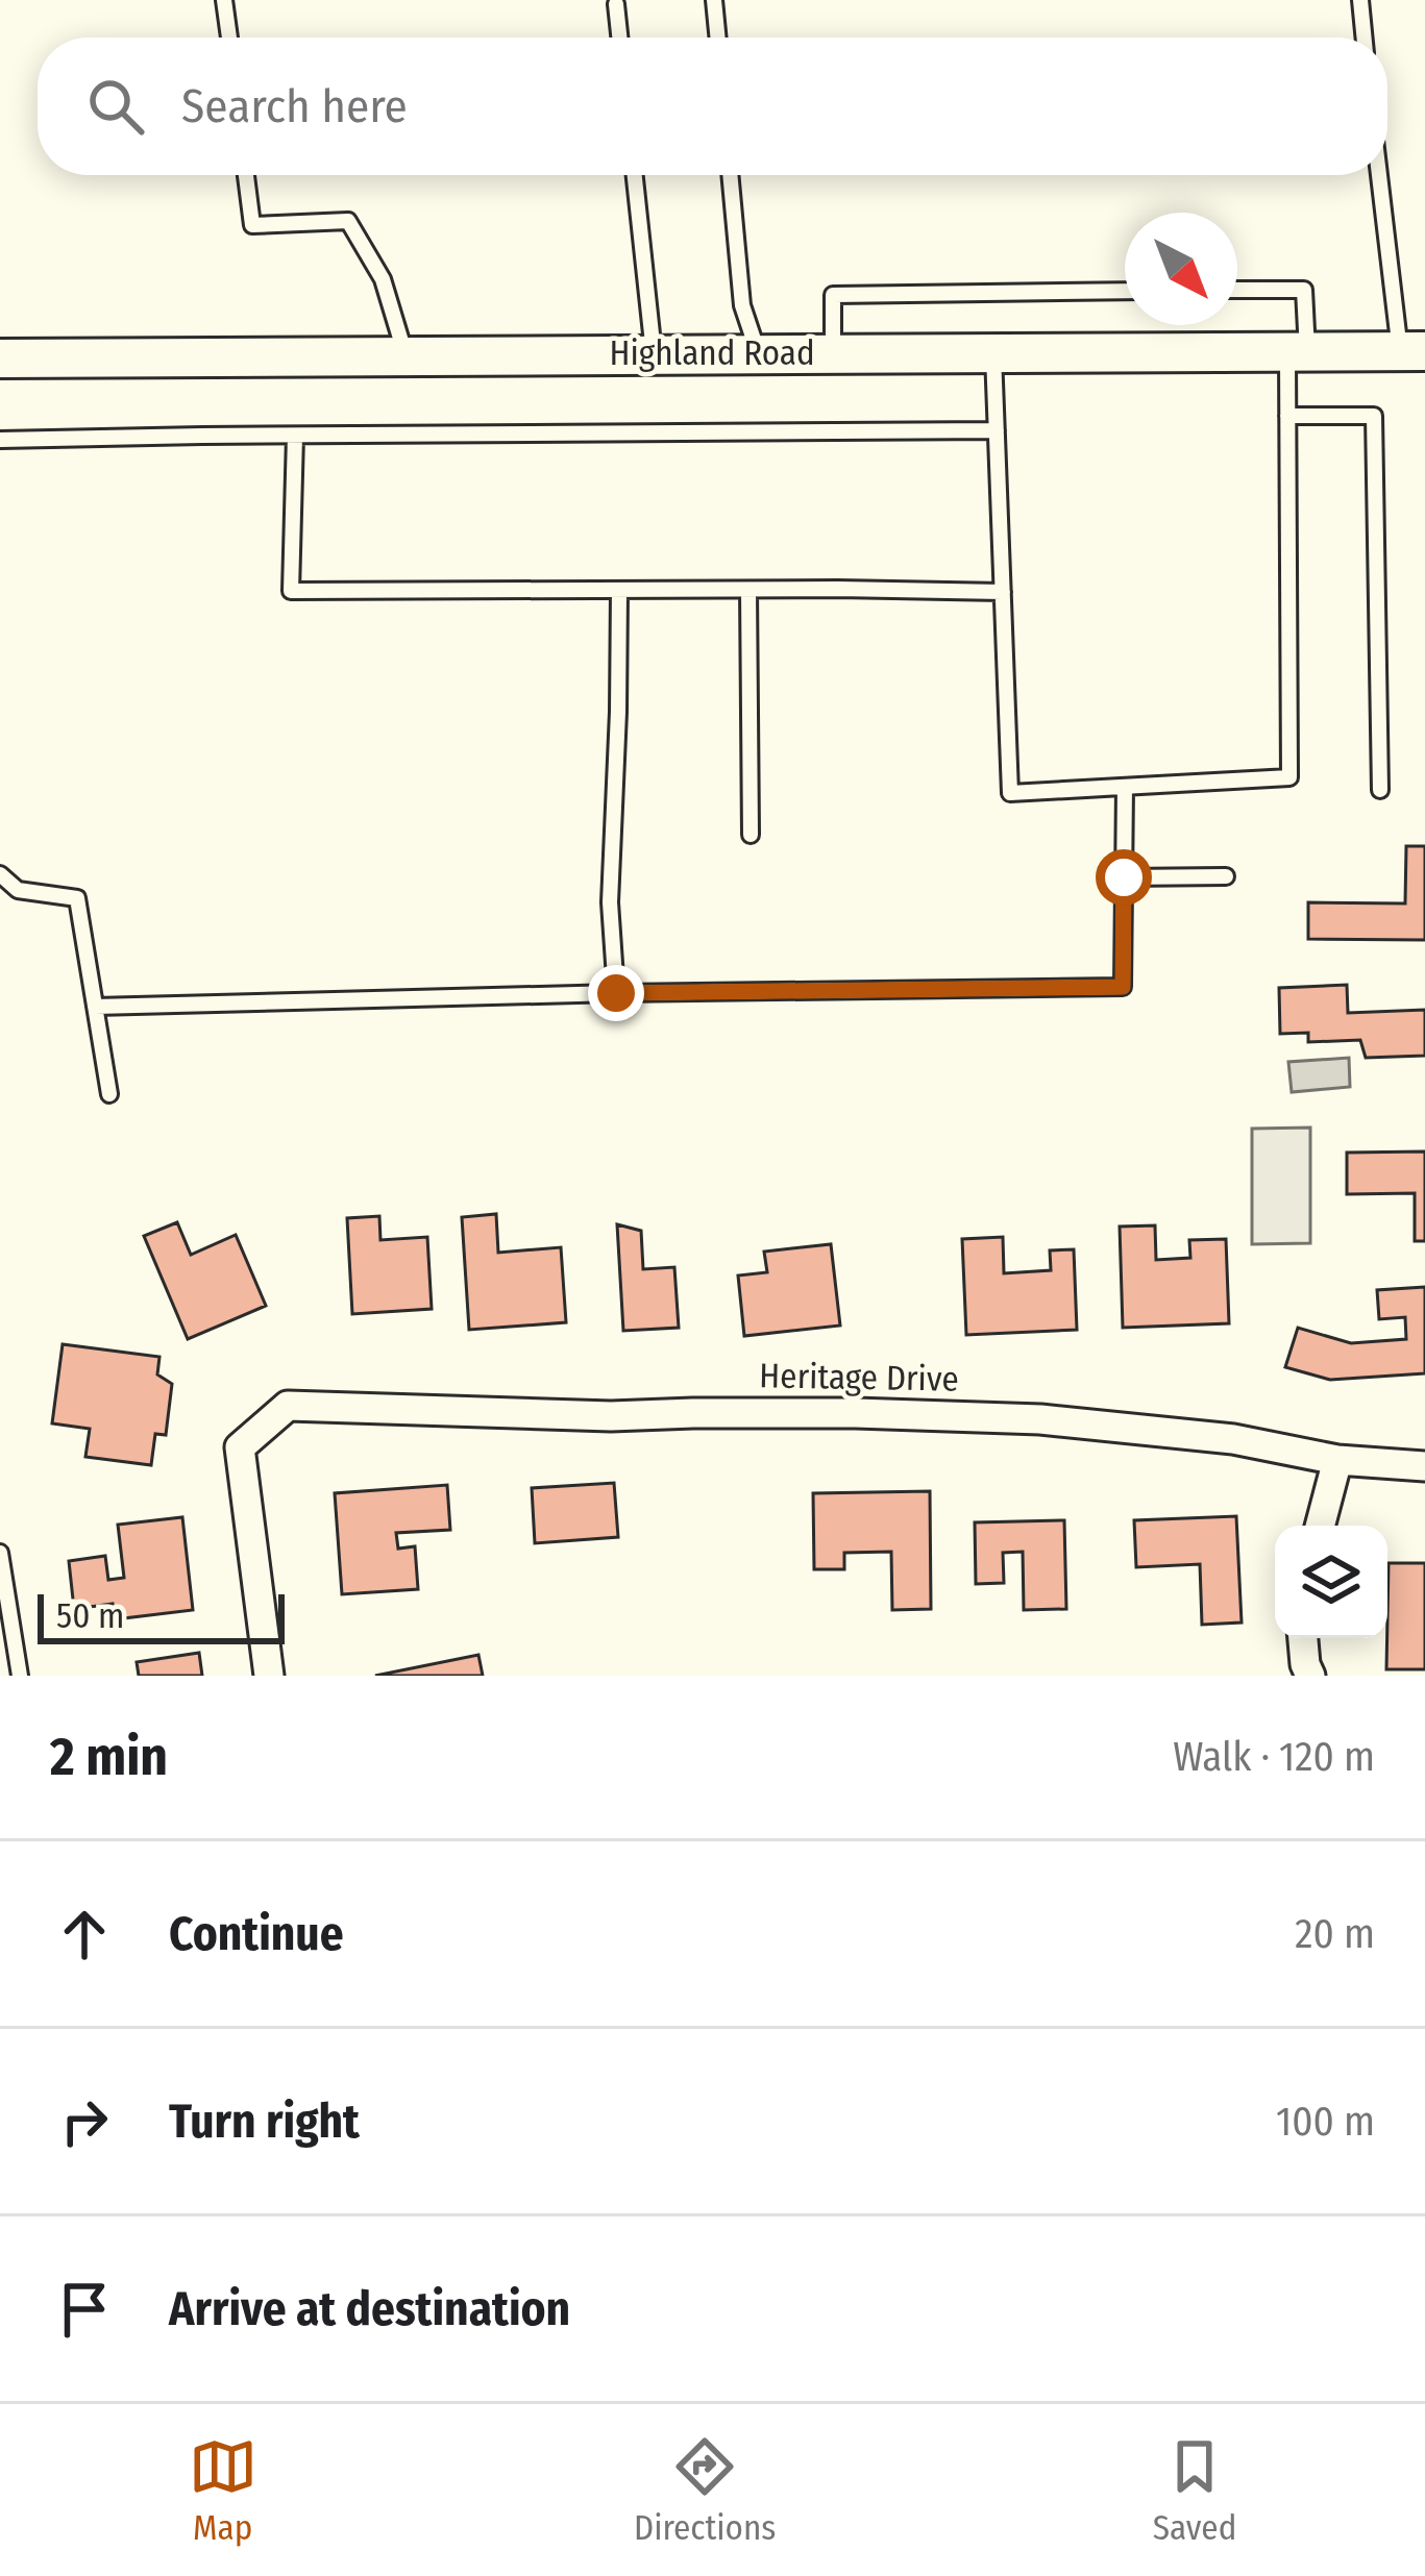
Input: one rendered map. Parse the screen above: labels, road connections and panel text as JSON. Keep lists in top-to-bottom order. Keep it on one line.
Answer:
{"streets":{"street":["Highland Road","Heritage Drive"]},"scale_bar":"50 m","north":"bottom right","page":{"search":"Search here","scale":"50 m","heading":["2 min","Walk · 120 m"],"list":[["Continue","20 m"],["Turn right","100 m"],"Arrive at destination"],"nav":["Map","Directions","Saved"]}}
